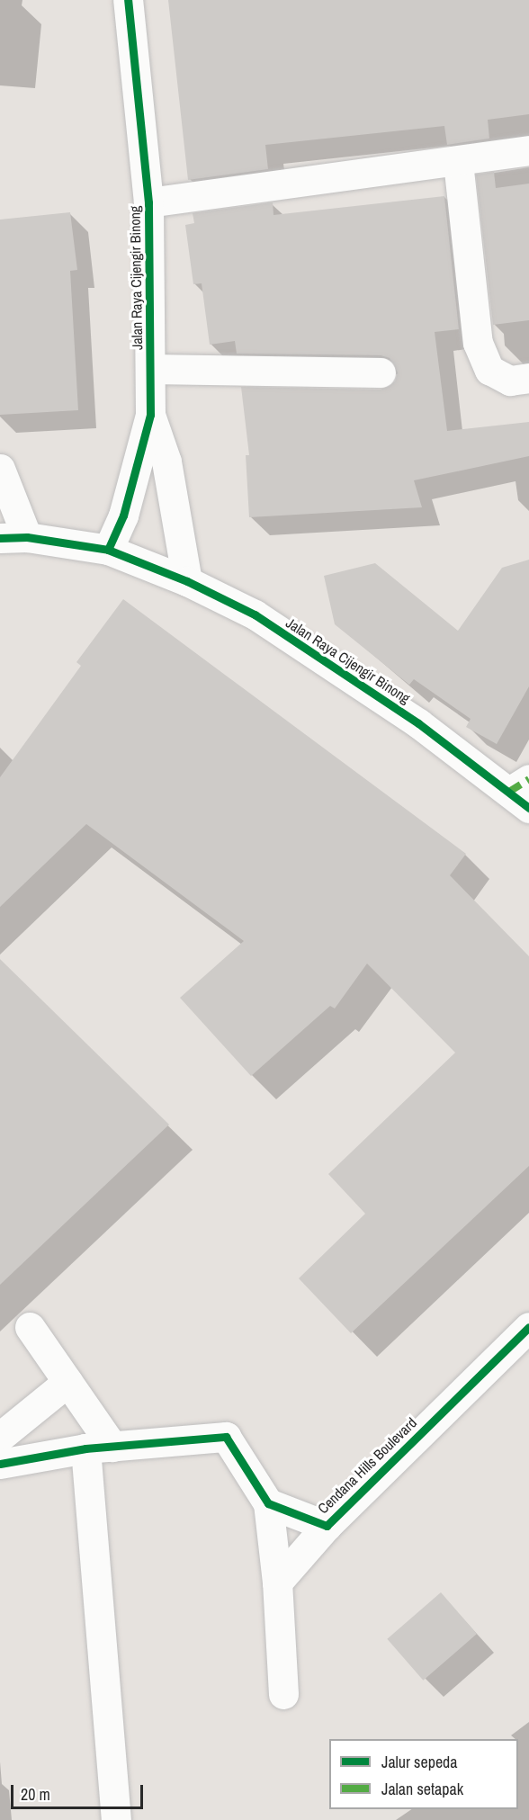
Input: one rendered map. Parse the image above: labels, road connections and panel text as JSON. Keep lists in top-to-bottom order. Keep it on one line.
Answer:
{"streets":{"street":["Jalan Raya Cijengir Binong","Cendana Hills Boulevard"]},"legend":["Jalur sepeda","Jalan setapak"],"scale_bar":"20 m"}
